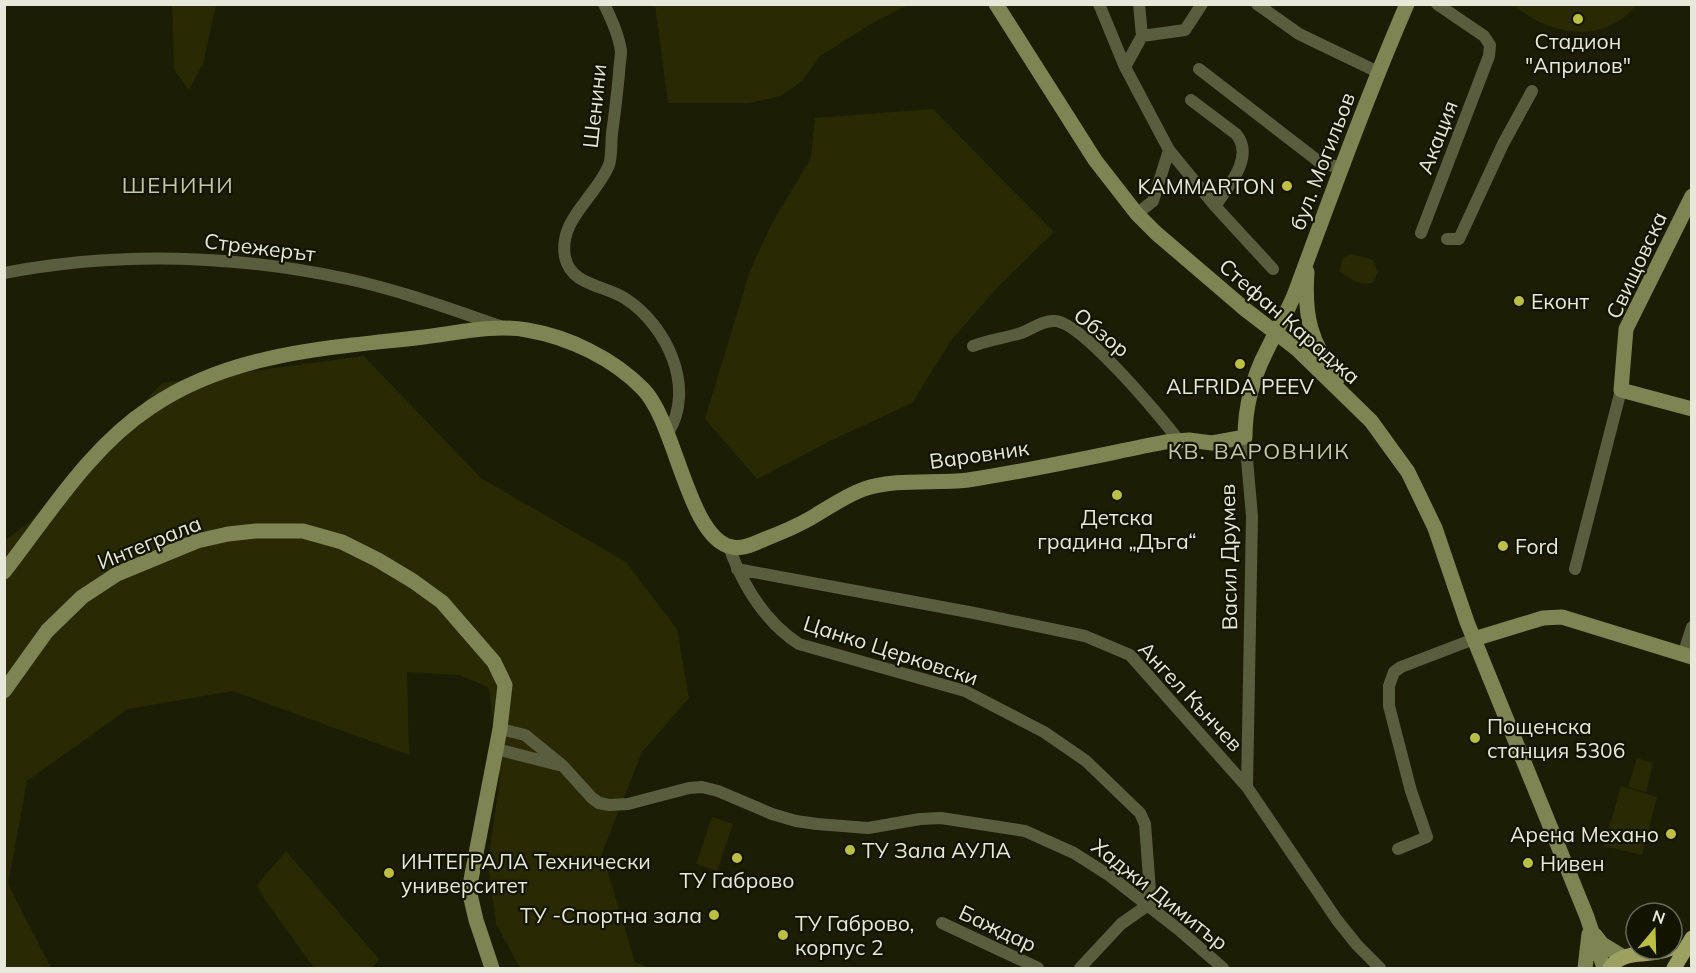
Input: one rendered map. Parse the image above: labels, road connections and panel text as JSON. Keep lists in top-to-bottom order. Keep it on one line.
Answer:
{"streets":{"street":["Шенини","Акация","бул. Могильов","Стрежерът","Свищовска","Стефан Караджа","Обзор","Варовник","Интеграла","Васил Друмев","Цанко Церковски","Ангел Кънчев","Хаджи Димитър","Баждар"]},"crossings":[["бул. Могильов","Стефан Караджа"],["бул. Могильов","Васил Друмев"],["Стефан Караджа","Васил Друмев"],["Обзор","Варовник"],["Варовник","Васил Друмев"],["Варовник","Цанко Церковски"],["Интеграла","Хаджи Димитър"],["Васил Друмев","Ангел Кънчев"],["Цанко Церковски","Ангел Кънчев"],["Цанко Церковски","Хаджи Димитър"]],"districts":["ШЕНИНИ","КВ. ВАРОВНИК"],"places":["Стадион \"Априлов\"","KAMMARTON","Еконт","ALFRIDA PEEV","Детска градина „Дъга“","Ford","Пощенска станция 5306","Арена Механо","ТУ Зала АУЛА","ТУ Габрово","Нивен","ИНТЕГРАЛА Технически университет","ТУ -Спортна зала","ТУ Габрово, корпус 2"],"north":"top"}
